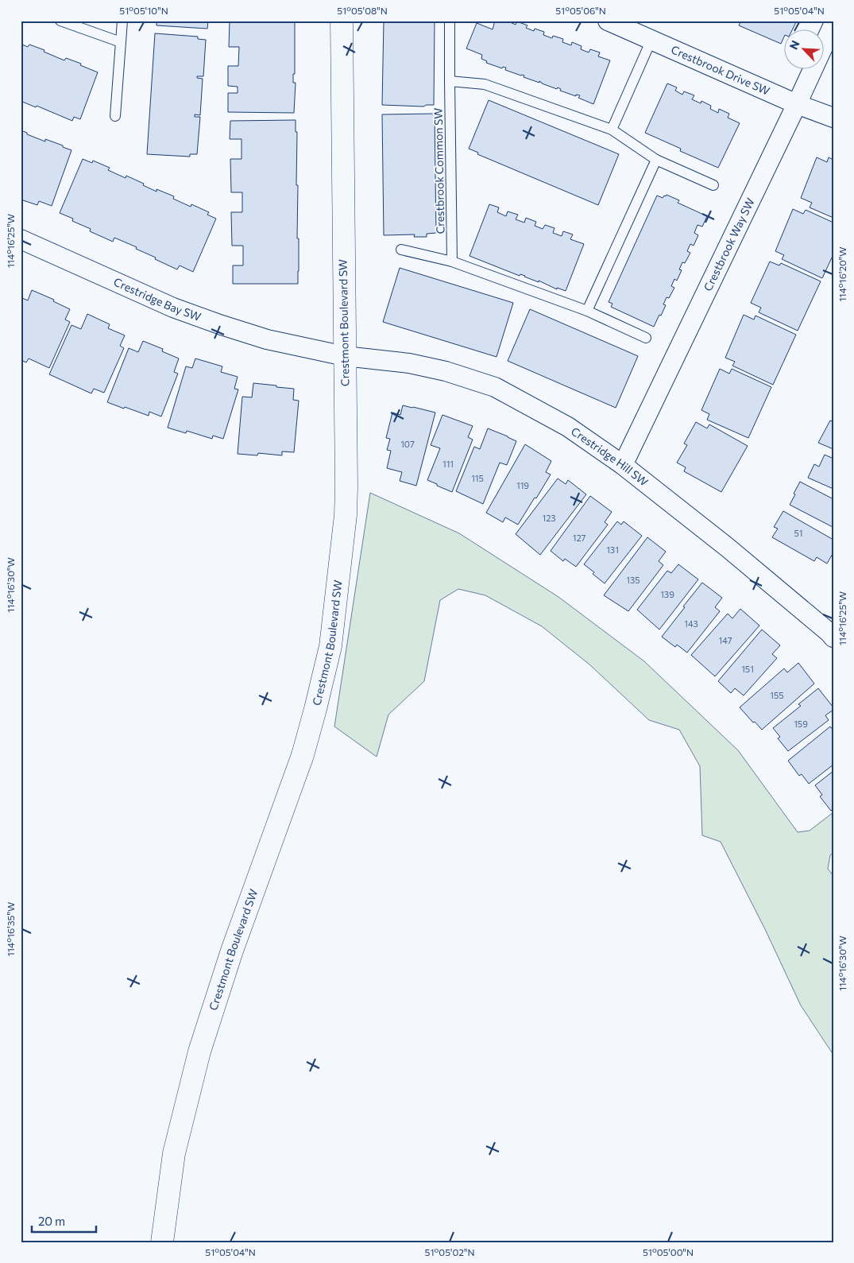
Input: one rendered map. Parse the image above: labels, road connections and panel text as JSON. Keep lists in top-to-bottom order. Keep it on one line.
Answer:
{"streets":{"street":["Crestbrook Drive SW","Crestbrook Way SW","Crestridge Bay SW","Crestmont Boulevard SW","Crestridge Hill SW"],"lane":["Crestbrook Common SW"]},"crossings":[["Crestbrook Drive SW","Crestbrook Way SW"],["Crestbrook Way SW","Crestridge Hill SW"],["Crestridge Bay SW","Crestmont Boulevard SW"],["Crestridge Bay SW","Crestridge Hill SW"],["Crestmont Boulevard SW","Crestridge Hill SW"]],"house_numbers":["107","111","115","119","123","51","127","131","135","139","143","147","151","155","159"],"scale_bar":"20 m","north":"top left","coordinates":["51°05'10\"N","51°05'08\"N","51°05'06\"N","51°05'04\"N","114°16'25\"W","114°16'20\"W","114°16'30\"W","114°16'35\"W","51°05'02\"N","51°05'00\"N"]}
